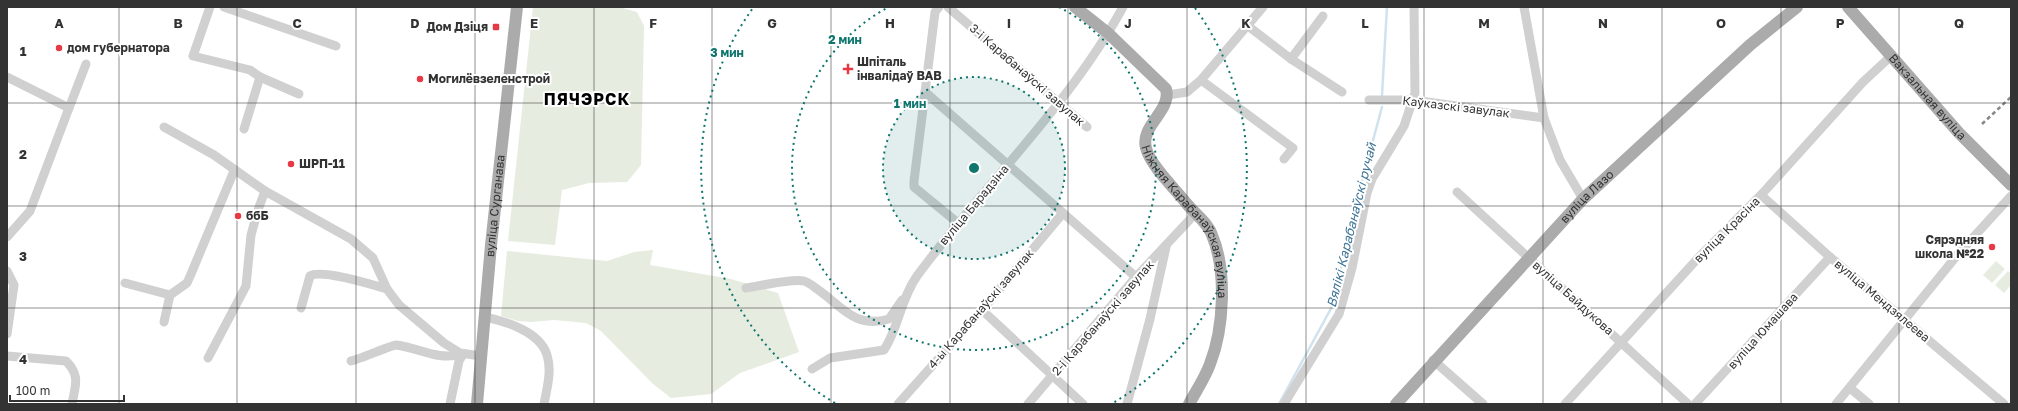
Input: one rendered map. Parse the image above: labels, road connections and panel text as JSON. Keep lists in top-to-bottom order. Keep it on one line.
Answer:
{"streets":{"main road":["Вакзальная вуліца","вуліца Лазо","вуліца Сурганава","Ніжняя Карабанаўская вуліца"],"street":["3-і Карабанаўскі завулак","Каўказскі завулак","вуліца Барадзіна","вуліца Красіна","вуліца Байдукова","вуліца Мендзялеева","4-ы Карабанаўскі завулак","2-і Карабанаўскі завулак","вуліца Юмашава"]},"crossings":[["3-і Карабанаўскі завулак","вуліца Барадзіна"],["Вакзальная вуліца","вуліца Красіна"],["вуліца Лазо","вуліца Байдукова"],["Ніжняя Карабанаўская вуліца","2-і Карабанаўскі завулак"],["вуліца Красіна","вуліца Байдукова"],["вуліца Красіна","вуліца Мендзялеева"],["вуліца Мендзялеева","вуліца Юмашава"]],"districts":["ПЯЧЭРСК"],"water":["Вялікі Карабанаўскі ручай"],"places":{"transit":["Дом Дзіця"],"other":["дом губернатора","Могилёвзеленстрой","ШРП-11","ббБ","Сярэдняя школа №22"],"health":["Шпіталь інвалідаў ВАВ"]},"scale_bar":"100 m","grid":{"columns":["A","B","C","D","E","F","G","H","I","J","K","L","M","N","O","P","Q"],"rows":["1","2","3","4"]},"rings":["2 мин","3 мин","1 мин"]}
